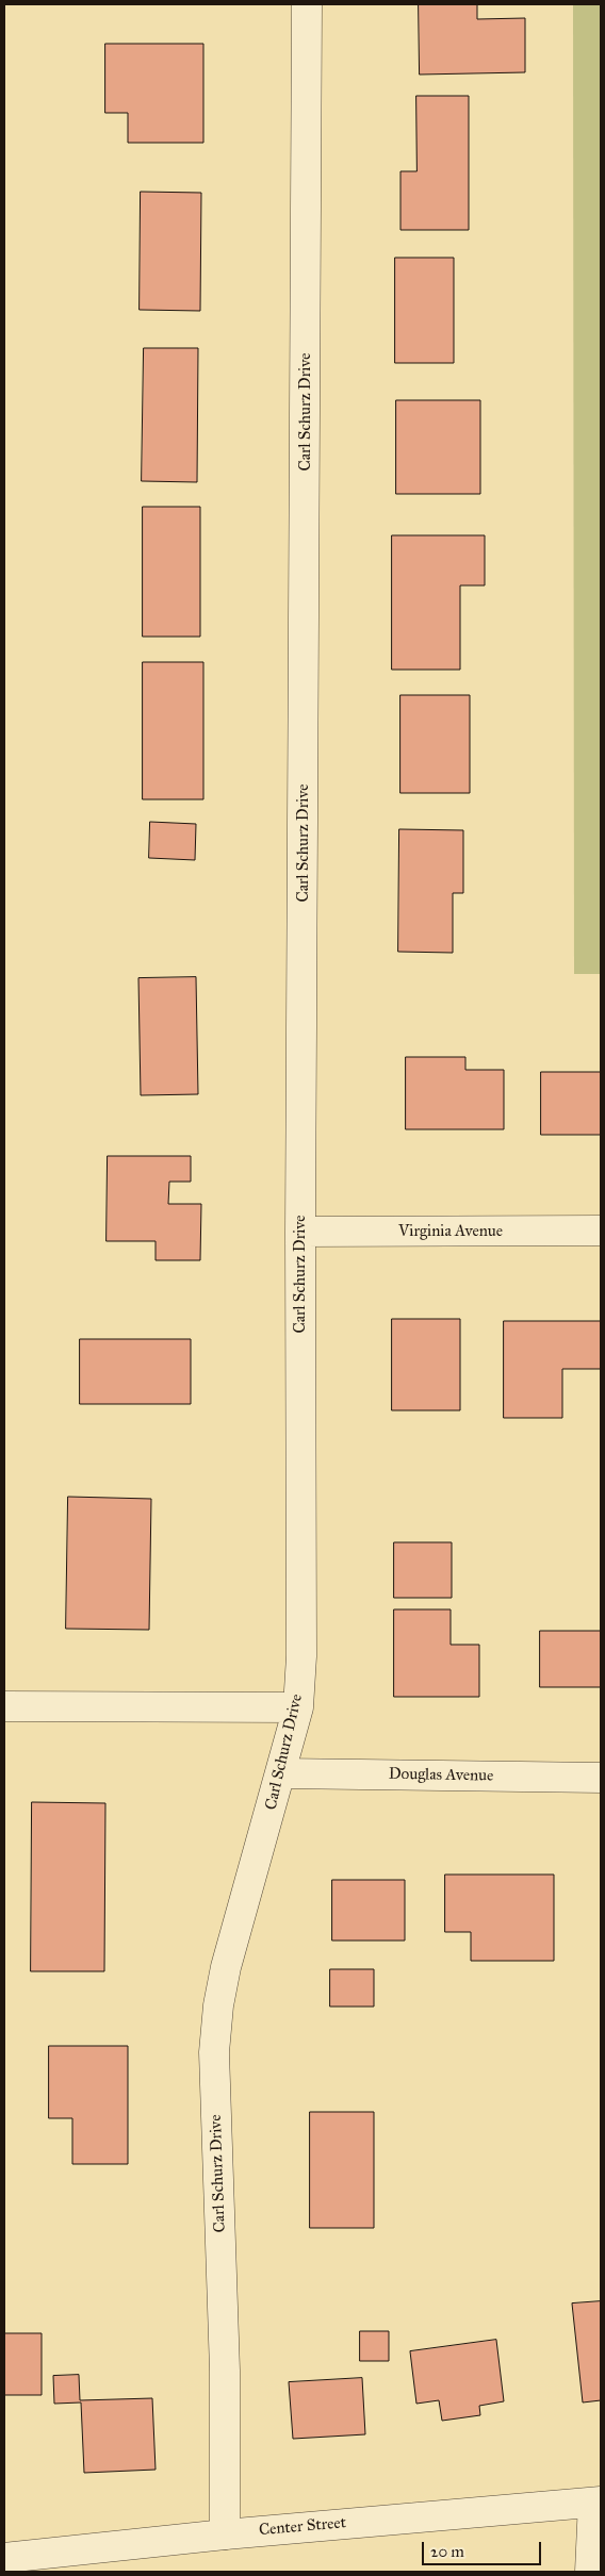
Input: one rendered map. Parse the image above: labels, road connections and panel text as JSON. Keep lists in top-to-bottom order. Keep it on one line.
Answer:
{"streets":{"street":["Carl Schurz Drive","Virginia Avenue","Douglas Avenue","Center Street"]},"crossings":[["Carl Schurz Drive","Virginia Avenue"],["Carl Schurz Drive","Douglas Avenue"],["Carl Schurz Drive","Center Street"]],"scale_bar":"20 m"}
